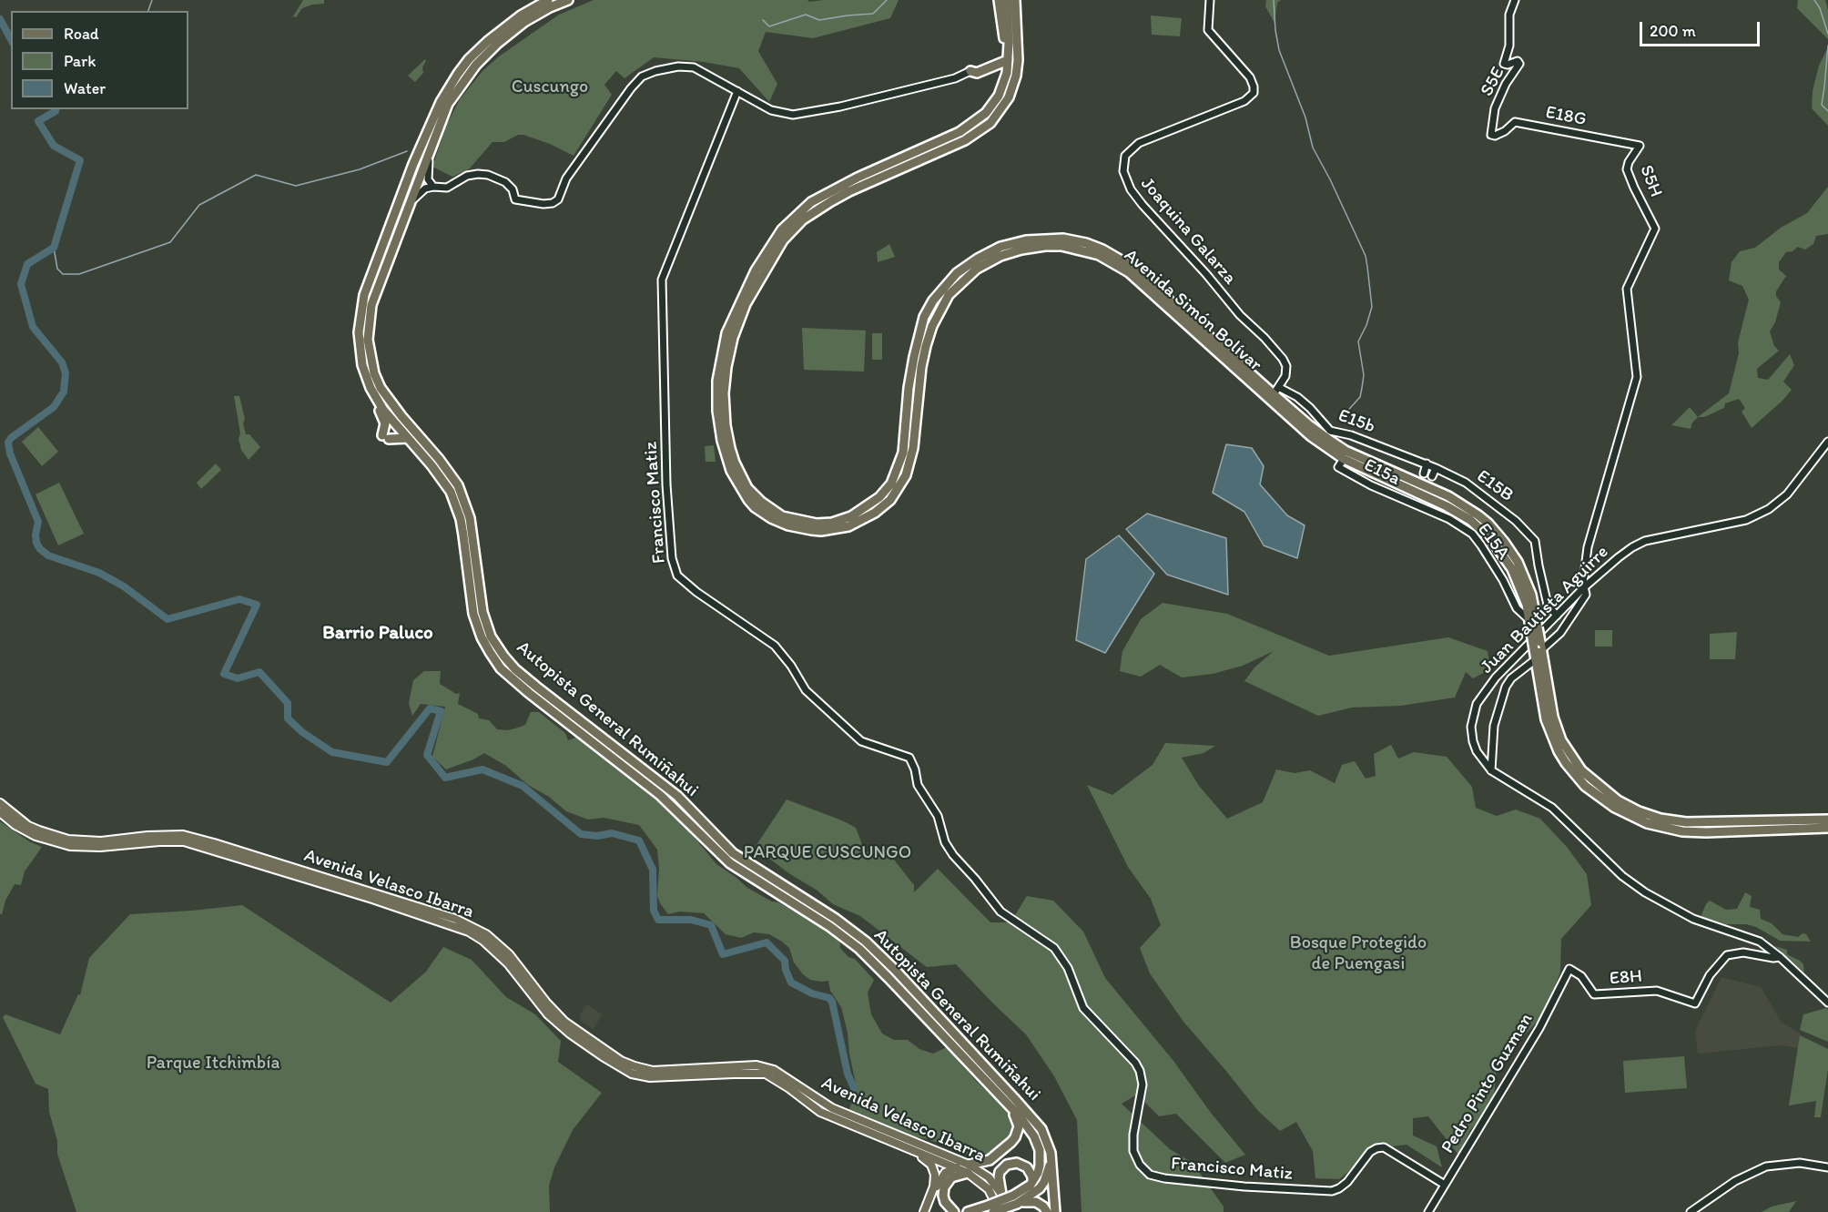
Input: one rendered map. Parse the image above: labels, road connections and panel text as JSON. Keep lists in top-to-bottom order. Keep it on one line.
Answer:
{"streets":{"highway":["Avenida Simón Bolívar","Autopista General Rumiñahui"],"main road":["Avenida Velasco Ibarra"],"street":["S5E","E18G","S5H","Joaquina Galarza","E15b","E15a","E15B","Francisco Matiz","E15A","Juan Bautista Aguirre","E8H","Pedro Pinto Guzman"]},"crossings":[["S5E","E18G"],["E18G","S5H"],["S5H","Juan Bautista Aguirre"],["Joaquina Galarza","Avenida Simón Bolívar"],["Joaquina Galarza","E15b"],["Avenida Simón Bolívar","E15b"],["Avenida Simón Bolívar","E15a"],["Avenida Simón Bolívar","E15A"],["E15b","E15B"],["E15a","E15A"],["E15B","Juan Bautista Aguirre"],["Francisco Matiz","Pedro Pinto Guzman"],["Juan Bautista Aguirre","E8H"],["E8H","Pedro Pinto Guzman"]],"districts":["Barrio Paluco"],"parks":["Cuscungo","PARQUE CUSCUNGO","Bosque Protegido de Puengasi","Parque Itchimbía"],"legend":["Road","Park","Water"],"scale_bar":"200 m"}
